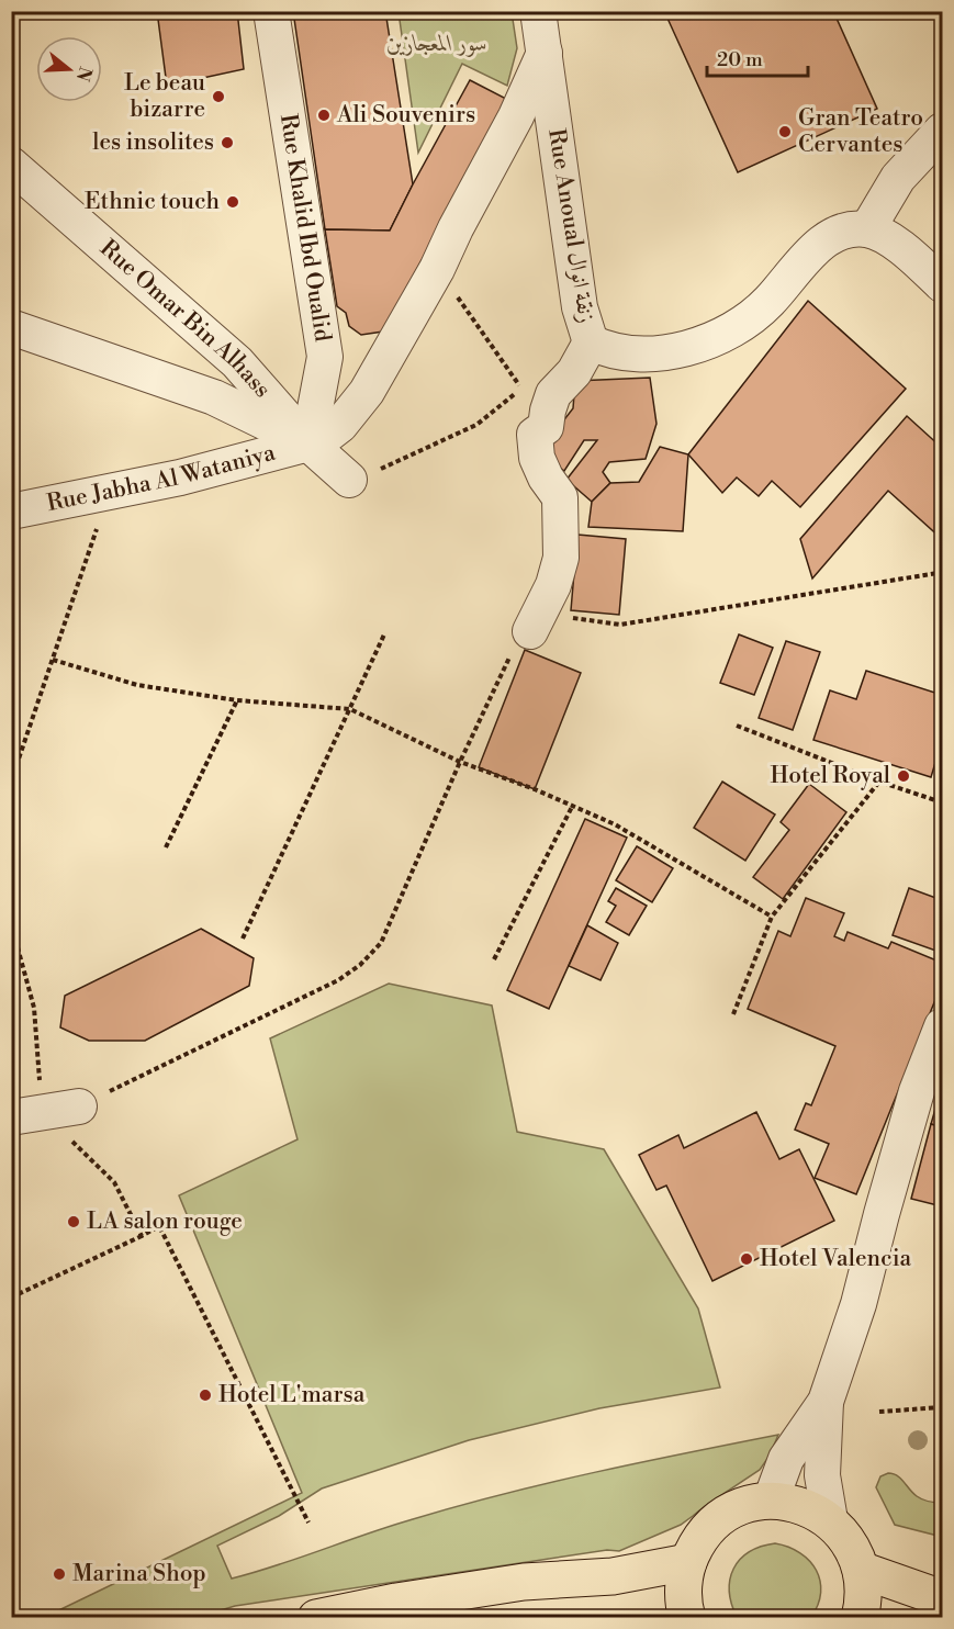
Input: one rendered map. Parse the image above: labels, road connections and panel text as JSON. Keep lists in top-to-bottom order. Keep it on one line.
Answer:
{"streets":{"street":["Rue Anoual زنقة انوال","Rue Khalid Ibd Oualid","Rue Omar Bin Alhass","Rue Jabha Al Wataniya"]},"crossings":[["Rue Anoual زنقة انوال","Rue Jabha Al Wataniya"],["Rue Khalid Ibd Oualid","Rue Omar Bin Alhass"],["Rue Khalid Ibd Oualid","Rue Jabha Al Wataniya"],["Rue Omar Bin Alhass","Rue Jabha Al Wataniya"]],"parks":["سور المعجازين"],"places":["Le beau bizarre","Ali Souvenirs","Gran Teatro Cervantes","les insolites","Ethnic touch","Hotel Royal","LA salon rouge","Hotel Valencia","Hotel L'marsa","Marina Shop"],"scale_bar":"20 m","north":"right"}
